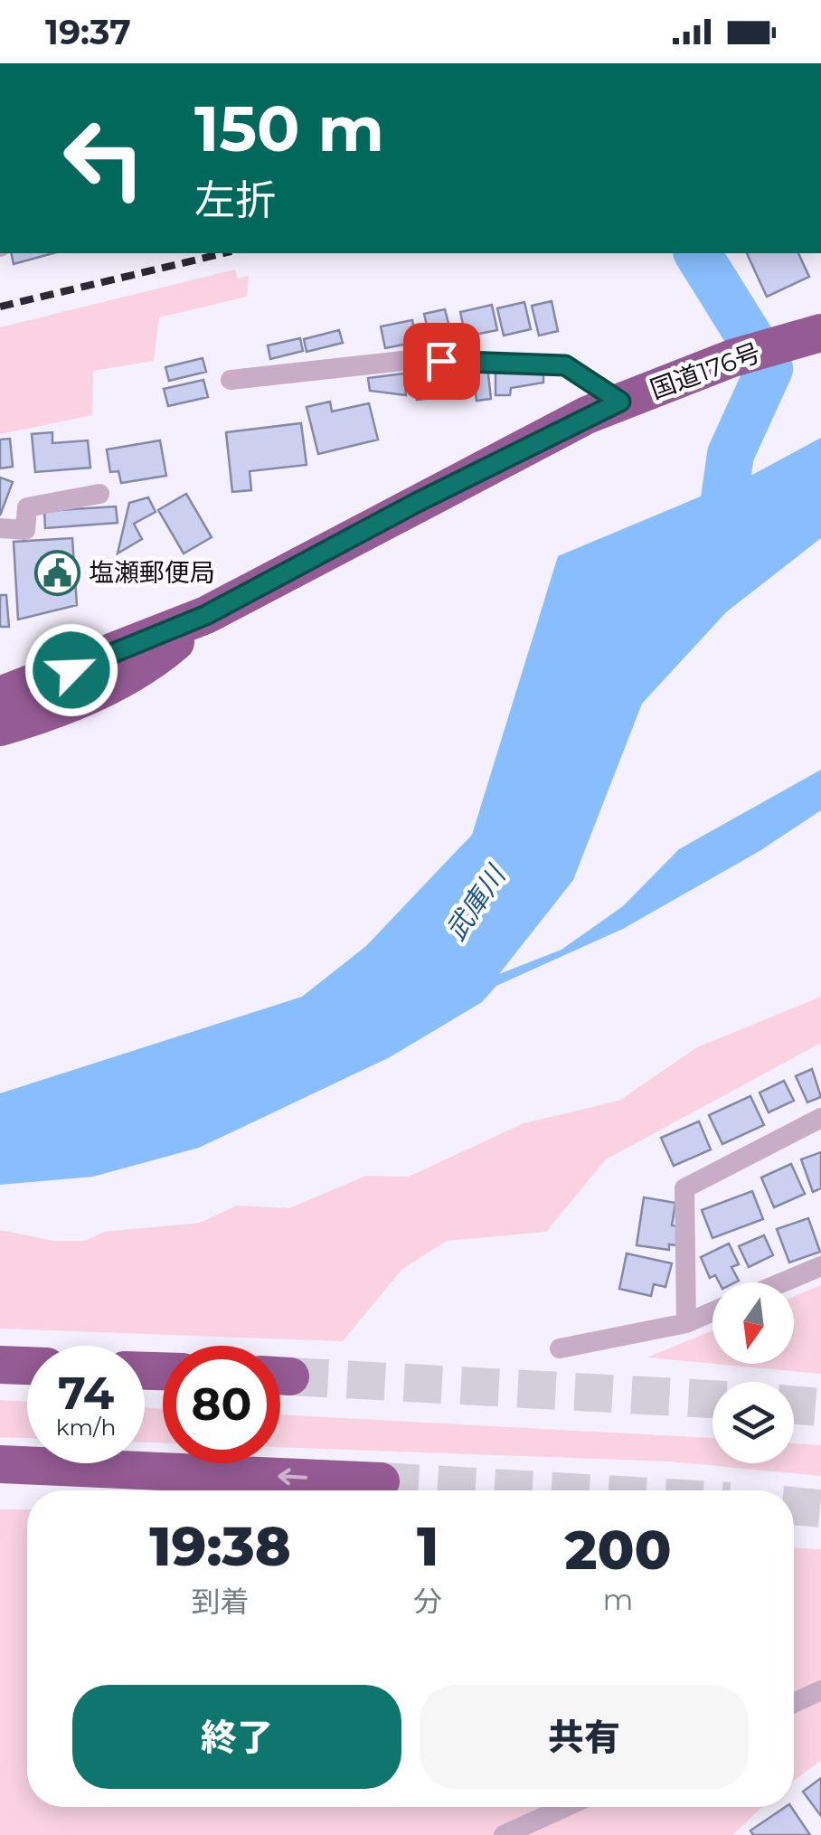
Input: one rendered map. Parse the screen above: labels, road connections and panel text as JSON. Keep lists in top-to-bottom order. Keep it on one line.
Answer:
{"streets":{"highway":["国道176号"]},"water":["武庫川"],"places":{"public building":["塩瀬郵便局"]},"north":"bottom","page":{"status":"19:37","turn":["150 m","左折"],"speed":"74 km/h","limit":"80","eta":["19:38","到着","1","分","200","m"],"buttons":["終了","共有"]}}
